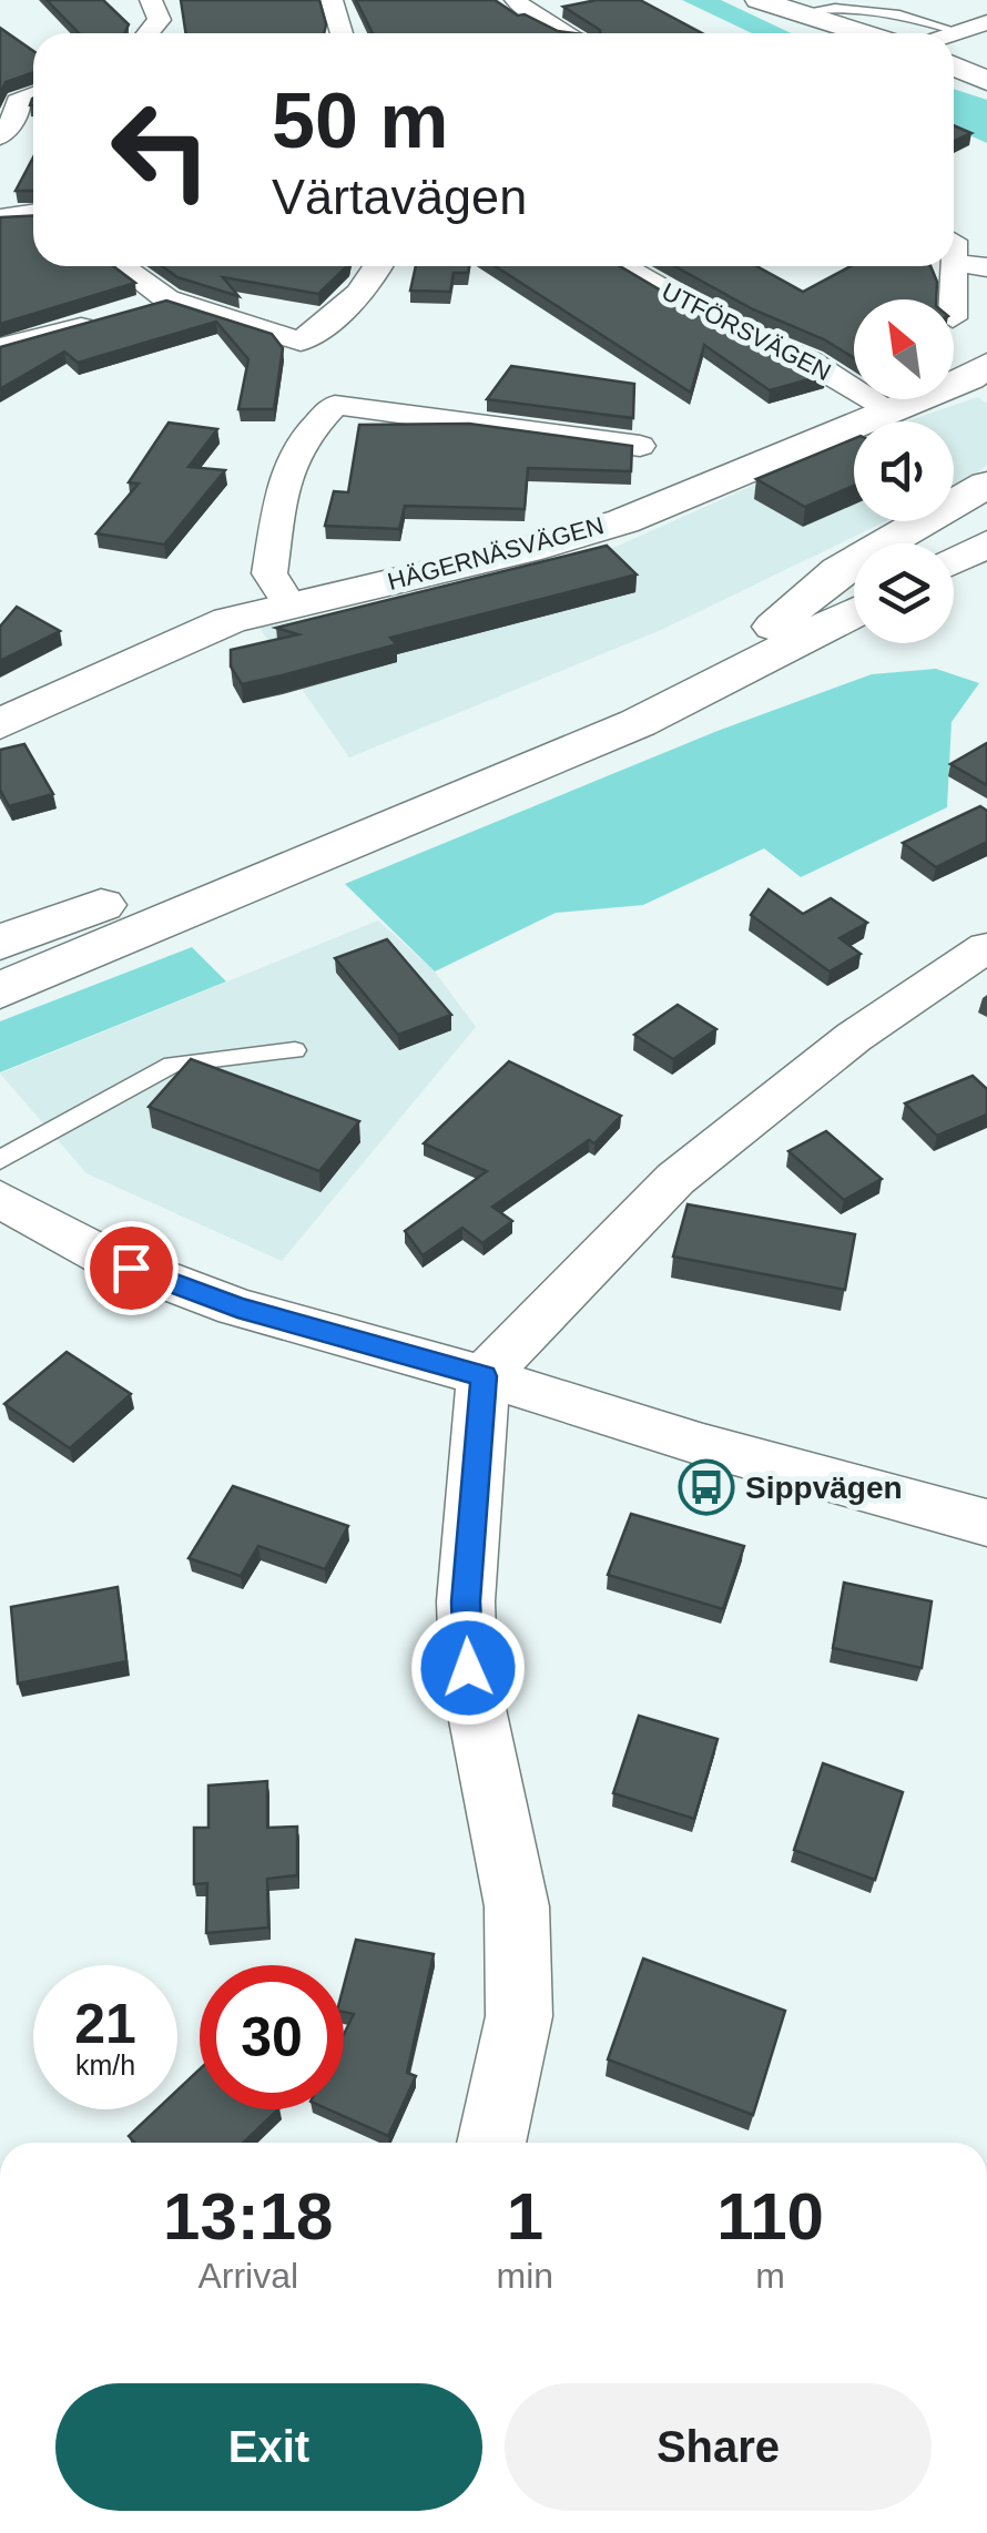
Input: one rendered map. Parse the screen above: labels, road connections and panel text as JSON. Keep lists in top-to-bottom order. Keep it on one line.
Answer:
{"streets":{"main road":["HÄGERNÄSVÄGEN"],"street":["UTFÖRSVÄGEN"]},"crossings":[["UTFÖRSVÄGEN","HÄGERNÄSVÄGEN"]],"places":{"bus stop":["Sippvägen"]},"north":"top left","page":{"turn":["50 m","Värtavägen"],"speed":"21 km/h","limit":"30","eta":["13:18","Arrival","1","min","110","m"],"buttons":["Exit","Share"]}}
